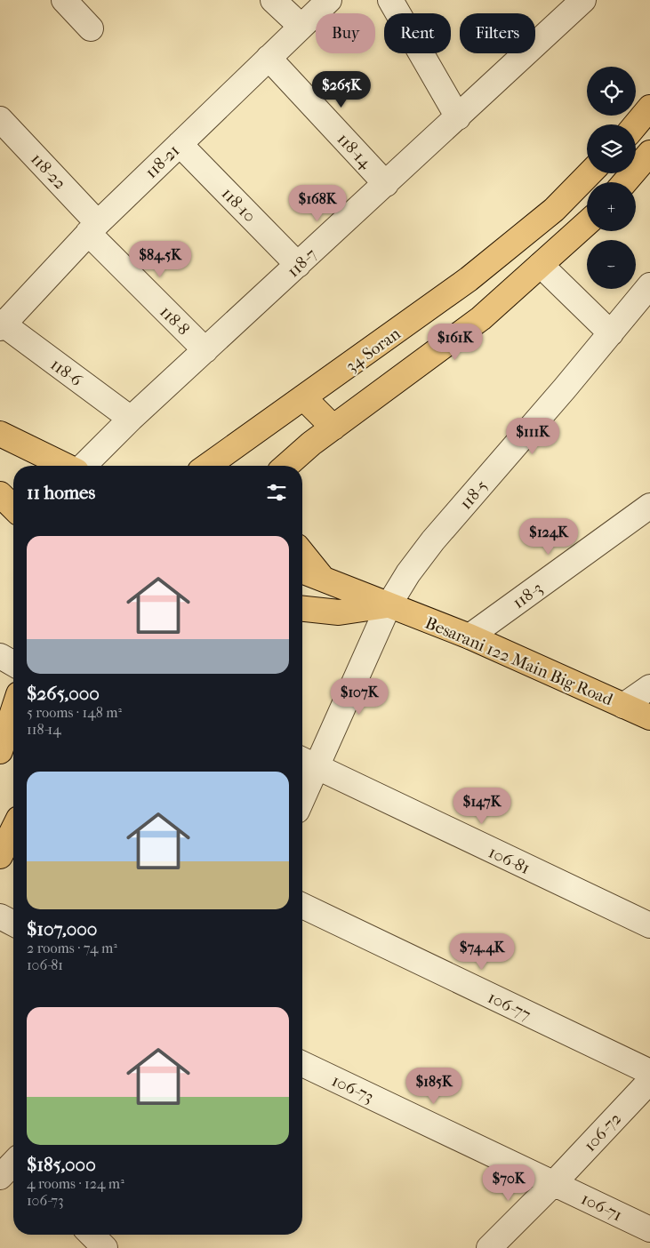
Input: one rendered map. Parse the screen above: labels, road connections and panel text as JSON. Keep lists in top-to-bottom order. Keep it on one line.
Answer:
{"streets":{"main road":["34 Soran","Besarani 122 Main Big Road"],"street":["118-14","118-21","118-22","118-10","118-7","118-8","118-6","118-5","118-3","106-81","106-77","106-73","106-72","106-71"]},"crossings":[["118-14","118-21"],["118-14","118-7"],["118-21","118-22"],["118-21","118-10"],["118-21","118-8"],["118-21","118-6"],["118-22","118-8"],["118-10","118-7"],["118-7","118-8"],["118-7","118-6"],["118-5","Besarani 122 Main Big Road"],["118-5","106-81"],["118-3","Besarani 122 Main Big Road"],["106-73","106-72"],["106-73","106-71"],["106-72","106-71"]],"page":{"chip":["Buy","Rent","Filters"],"map_buttons":["+","−"],"price":["$265K","$168K","$84.5K","$161K","$111K","$124K","$107K","$147K","$74.4K","$185K","$70K"],"heading":"11 homes","list":[{"name":"$265,000","note":"5 rooms · 148 m² · 118-14"},{"name":"$107,000","note":"2 rooms · 74 m² · 106-81"},{"name":"$185,000","note":"4 rooms · 124 m² · 106-73"}]}}
